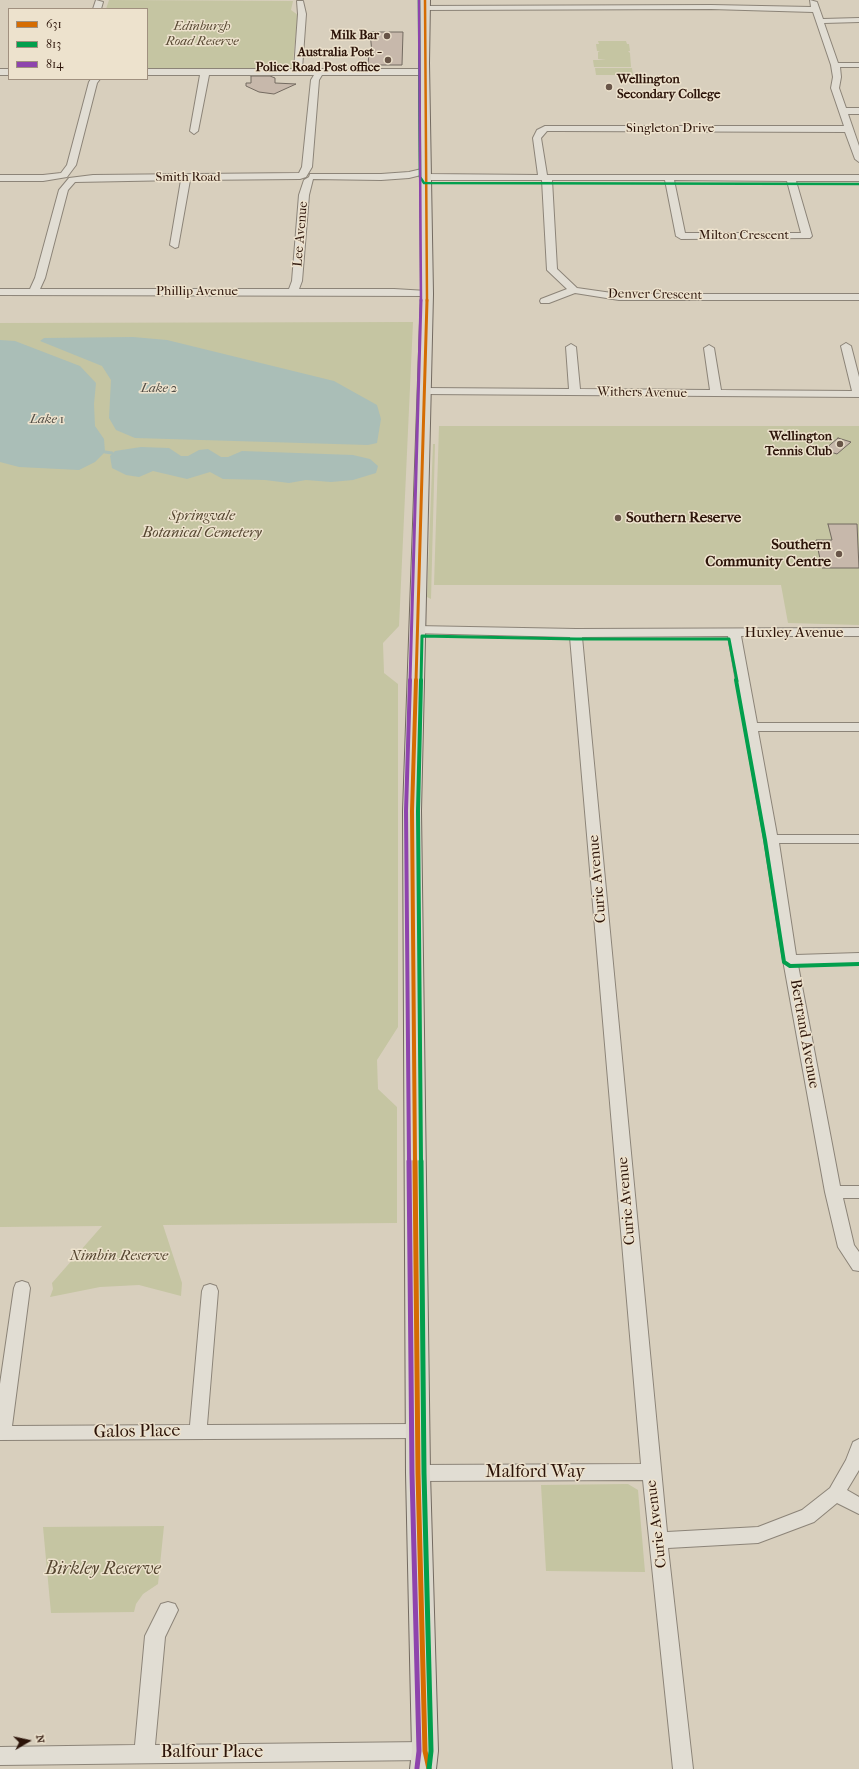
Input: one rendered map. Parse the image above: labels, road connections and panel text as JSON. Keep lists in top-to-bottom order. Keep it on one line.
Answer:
{"streets":{"street":["Singleton Drive","Smith Road","Lee Avenue","Milton Crescent","Phillip Avenue","Denver Crescent","Withers Avenue","Huxley Avenue","Curie Avenue","Bertrand Avenue","Galos Place","Malford Way","Balfour Place"]},"crossings":[["Singleton Drive","Smith Road"],["Smith Road","Lee Avenue"],["Smith Road","Milton Crescent"],["Lee Avenue","Phillip Avenue"],["Huxley Avenue","Curie Avenue"],["Huxley Avenue","Bertrand Avenue"],["Curie Avenue","Malford Way"]],"water":["Lake 2","Lake 1"],"parks":["Edinburgh Road Reserve","Springvale Botanical Cemetery","Nimbin Reserve","Birkley Reserve"],"places":["Milk Bar","Australia Post - Police Road Post office","Wellington Secondary College","Wellington Tennis Club","Southern Reserve","Southern Community Centre"],"lines":["transit line 631","transit line 813","transit line 814"],"legend":["631","813","814"],"north":"right"}
